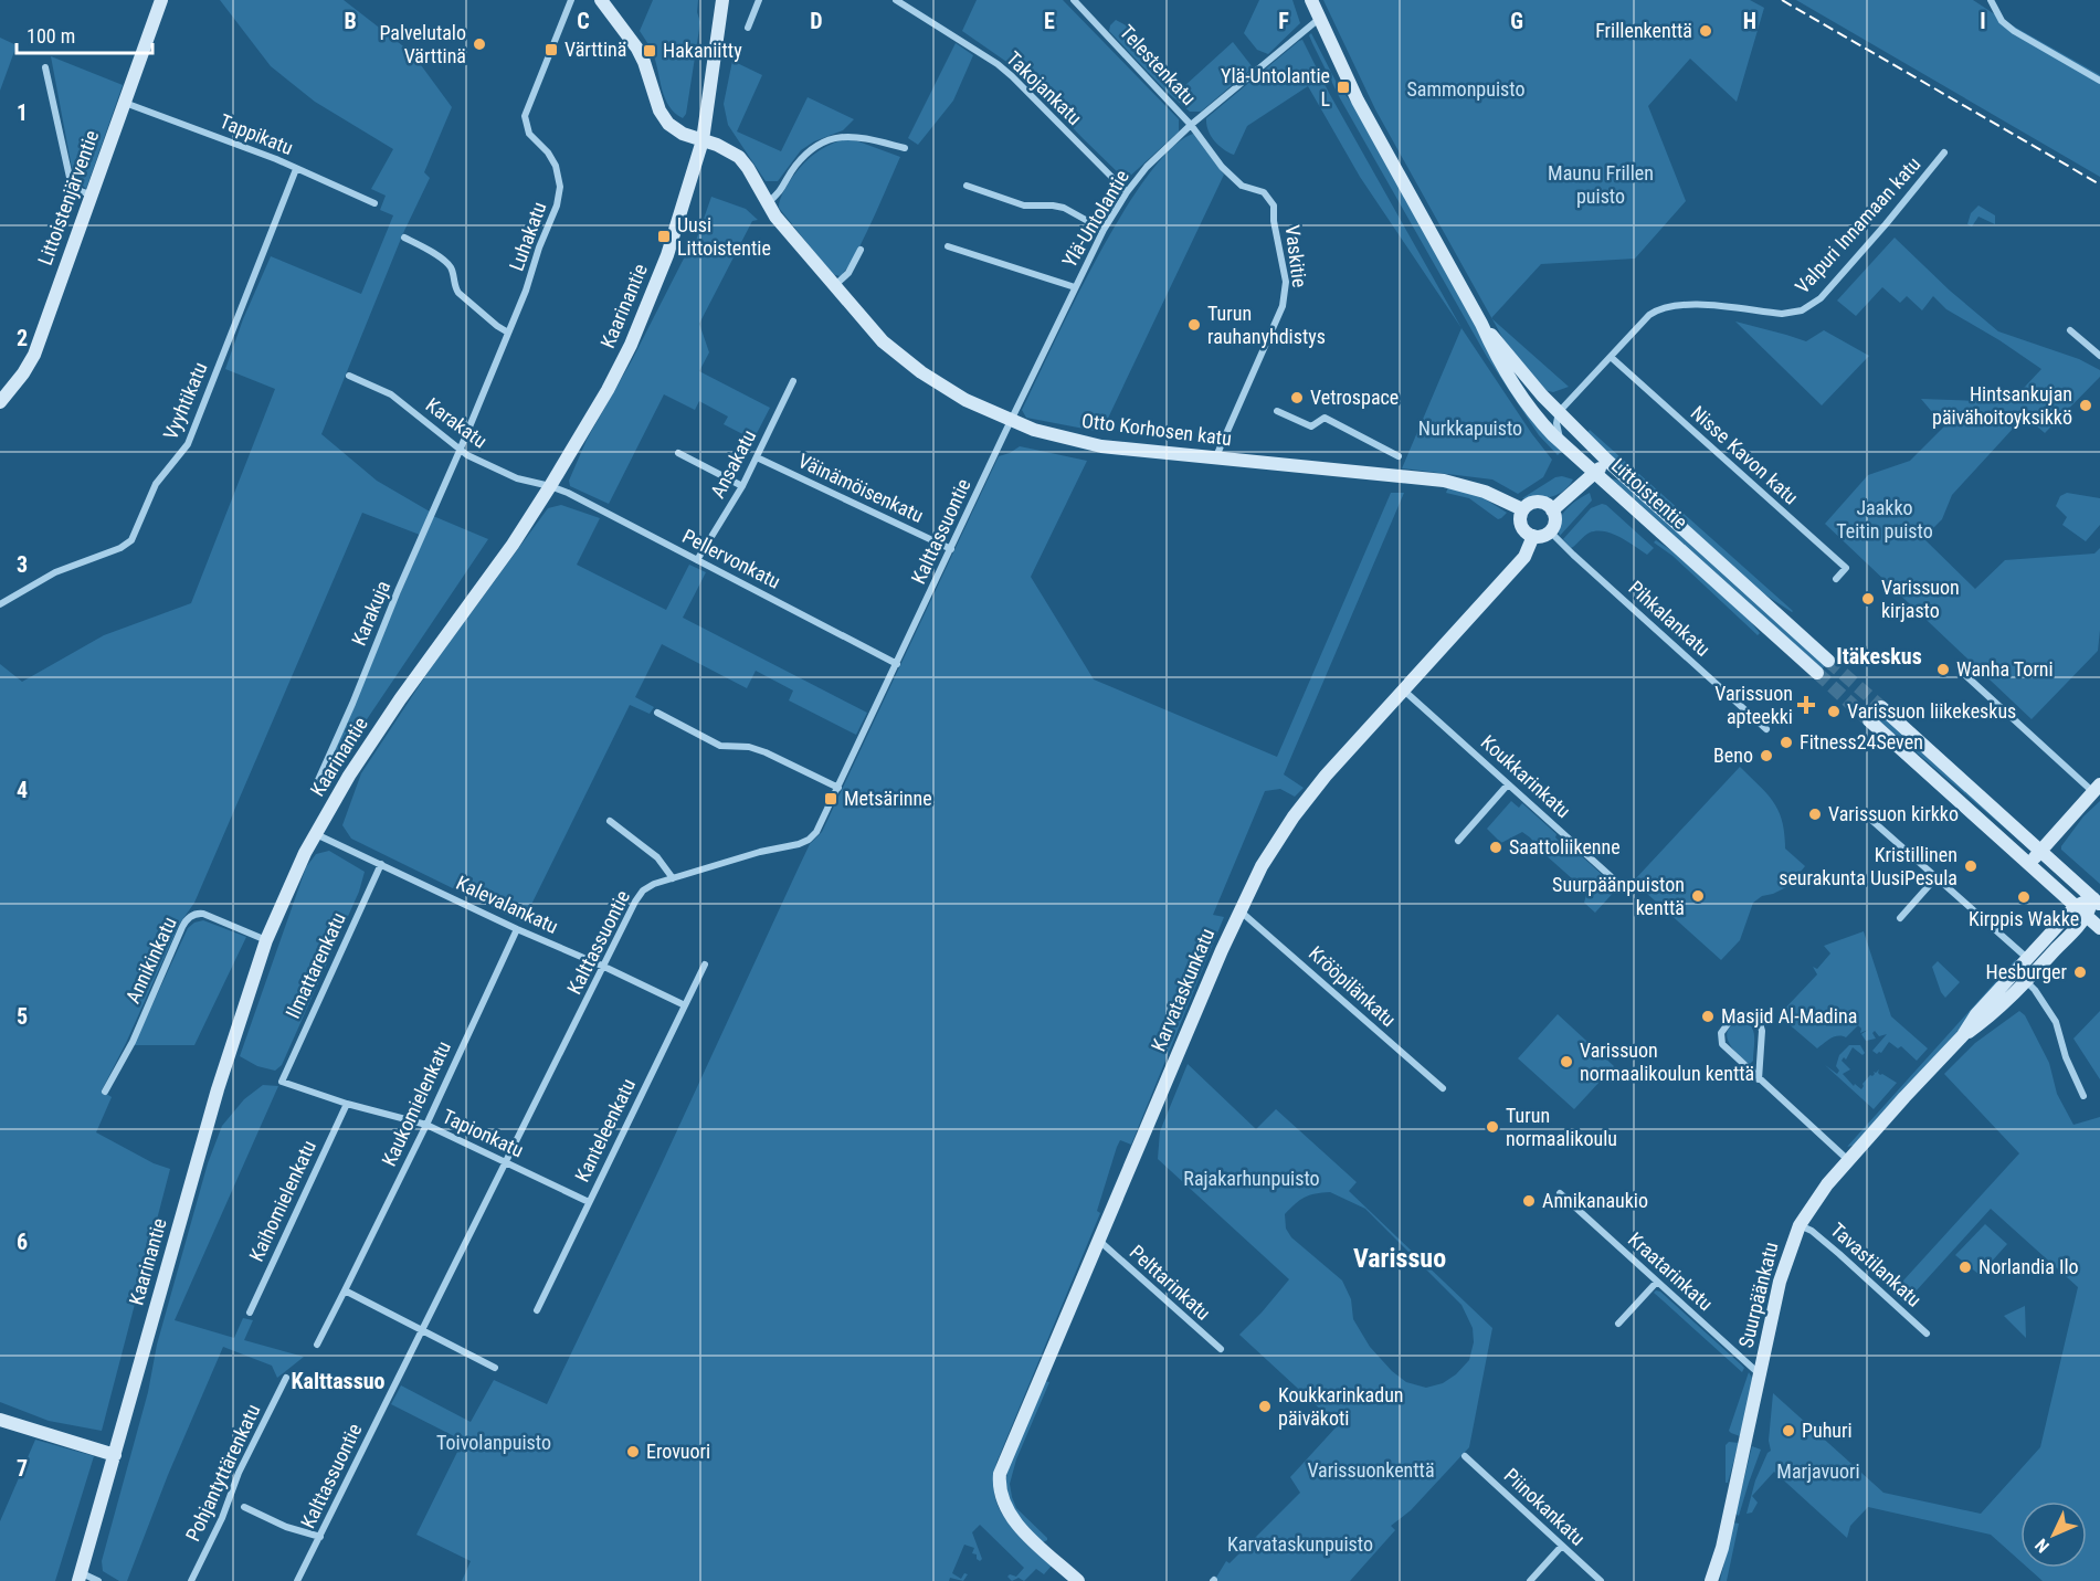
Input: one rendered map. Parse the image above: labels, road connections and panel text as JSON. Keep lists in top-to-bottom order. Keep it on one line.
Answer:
{"streets":{"street":["Telestenkatu","Takojankatu","Tappikatu","Littoistenjärventie","Ylä-Untolantie","Valpuri Innamaan katu","Luhakatu","Vaskitie","Kaarinantie","Vyyhtikatu","Karakatu","Otto Korhosen katu","Nisse Kavon katu","Ansakatu","Väinämöisenkatu","Littoistentie","Kalttassuontie","Pellervonkatu","Karakuja","Pihkalankatu","Koukkarinkatu","Kalevalankatu","Annikinkatu","Ilmattarenkatu","Krööpilänkatu","Karvataskunkatu","Kaukomielenkatu","Kanteleenkatu","Tapionkatu","Kaihomielenkatu","Tavastilankatu","Kraatarinkatu","Pelttarinkatu","Suurpäänkatu","Pohjantyttärenkatu","Piinokankatu"]},"crossings":[["Telestenkatu","Ylä-Untolantie"],["Telestenkatu","Vaskitie"],["Takojankatu","Ylä-Untolantie"],["Tappikatu","Littoistenjärventie"],["Tappikatu","Vyyhtikatu"],["Ylä-Untolantie","Vaskitie"],["Ylä-Untolantie","Otto Korhosen katu"],["Ylä-Untolantie","Littoistentie"],["Ylä-Untolantie","Kalttassuontie"],["Valpuri Innamaan katu","Nisse Kavon katu"],["Valpuri Innamaan katu","Littoistentie"],["Luhakatu","Karakatu"],["Luhakatu","Karakuja"],["Vaskitie","Otto Korhosen katu"],["Kaarinantie","Karakatu"],["Kaarinantie","Otto Korhosen katu"],["Kaarinantie","Pellervonkatu"],["Kaarinantie","Kalevalankatu"],["Kaarinantie","Annikinkatu"],["Karakatu","Pellervonkatu"],["Karakatu","Karakuja"],["Otto Korhosen katu","Kalttassuontie"],["Otto Korhosen katu","Pihkalankatu"],["Otto Korhosen katu","Karvataskunkatu"],["Ansakatu","Väinämöisenkatu"],["Ansakatu","Pellervonkatu"],["Väinämöisenkatu","Kalttassuontie"],["Kalttassuontie","Pellervonkatu"],["Kalttassuontie","Kalevalankatu"],["Kalttassuontie","Tapionkatu"],["Pihkalankatu","Karvataskunkatu"],["Koukkarinkatu","Karvataskunkatu"],["Kalevalankatu","Ilmattarenkatu"],["Kalevalankatu","Kaukomielenkatu"],["Kalevalankatu","Kanteleenkatu"],["Ilmattarenkatu","Tapionkatu"],["Krööpilänkatu","Karvataskunkatu"],["Karvataskunkatu","Pelttarinkatu"],["Kaukomielenkatu","Tapionkatu"],["Kanteleenkatu","Tapionkatu"],["Tapionkatu","Kaihomielenkatu"],["Tavastilankatu","Suurpäänkatu"],["Kraatarinkatu","Suurpäänkatu"]],"districts":["Itäkeskus","Varissuo","Kalttassuo"],"parks":["Sammonpuisto","Maunu Frillen puisto","Nurkkapuisto","Jaakko Teitin puisto","Rajakarhunpuisto","Toivolanpuisto","Varissuonkenttä","Marjavuori","Karvataskunpuisto"],"places":{"other":["Frillenkenttä","Palvelutalo Värttinä","Turun rauhanyhdistys","Vetrospace","Hintsankujan päivähoitoyksikkö","Varissuon kirjasto","Wanha Torni","Varissuon liikekeskus","Fitness24Seven","Beno","Varissuon kirkko","Saattoliikenne","Kristillinen seurakunta UusiPesula","Suurpäänpuiston kenttä","Kirppis Wakke","Hesburger","Masjid Al-Madina","Varissuon normaalikoulun kenttä","Turun normaalikoulu","Annikanaukio","Norlandia Ilo","Koukkarinkadun päiväkoti","Puhuri","Erovuori"],"transit":["Värttinä","Hakaniitty","Ylä-Untolantie L","Uusi Littoistentie","Metsärinne"],"health":["Varissuon apteekki"]},"scale_bar":"100 m","north":"bottom left","grid":{"columns":["B","C","D","E","F","G","H","I"],"rows":["1","2","3","4","5","6","7"]}}
